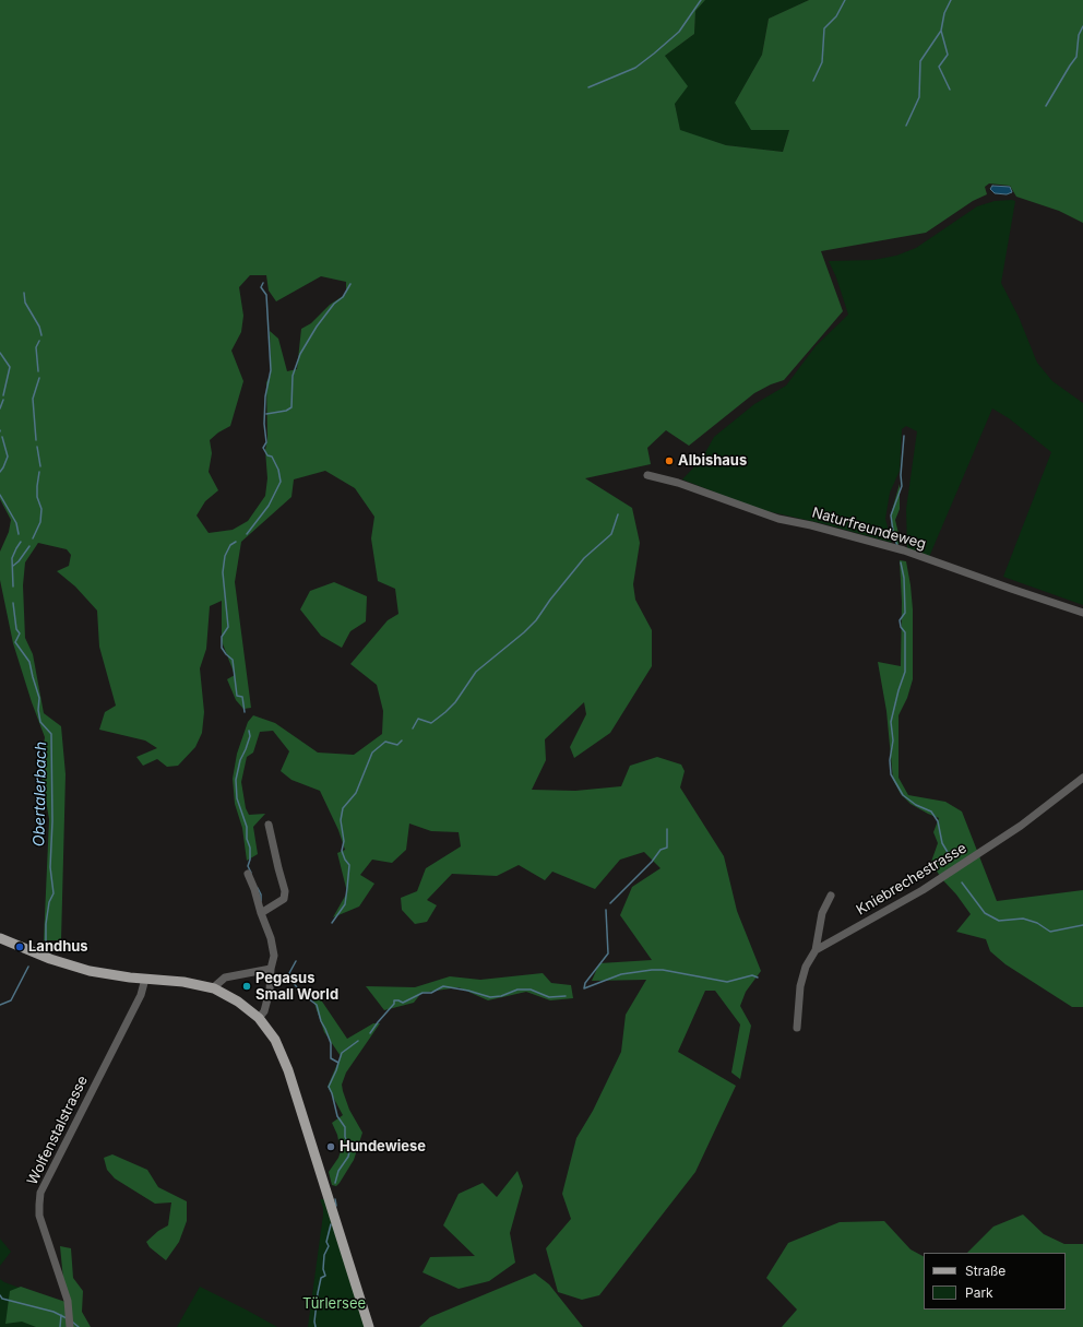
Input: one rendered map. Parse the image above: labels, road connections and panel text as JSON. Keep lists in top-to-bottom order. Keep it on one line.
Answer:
{"streets":{"street":["Naturfreundeweg","Kniebrechestrasse","Wolfenstalstrasse"]},"water":["Obertalerbach"],"parks":["Türlersee"],"places":["Albishaus","Landhus","Pegasus Small World","Hundewiese"],"legend":["Straße","Park"]}
